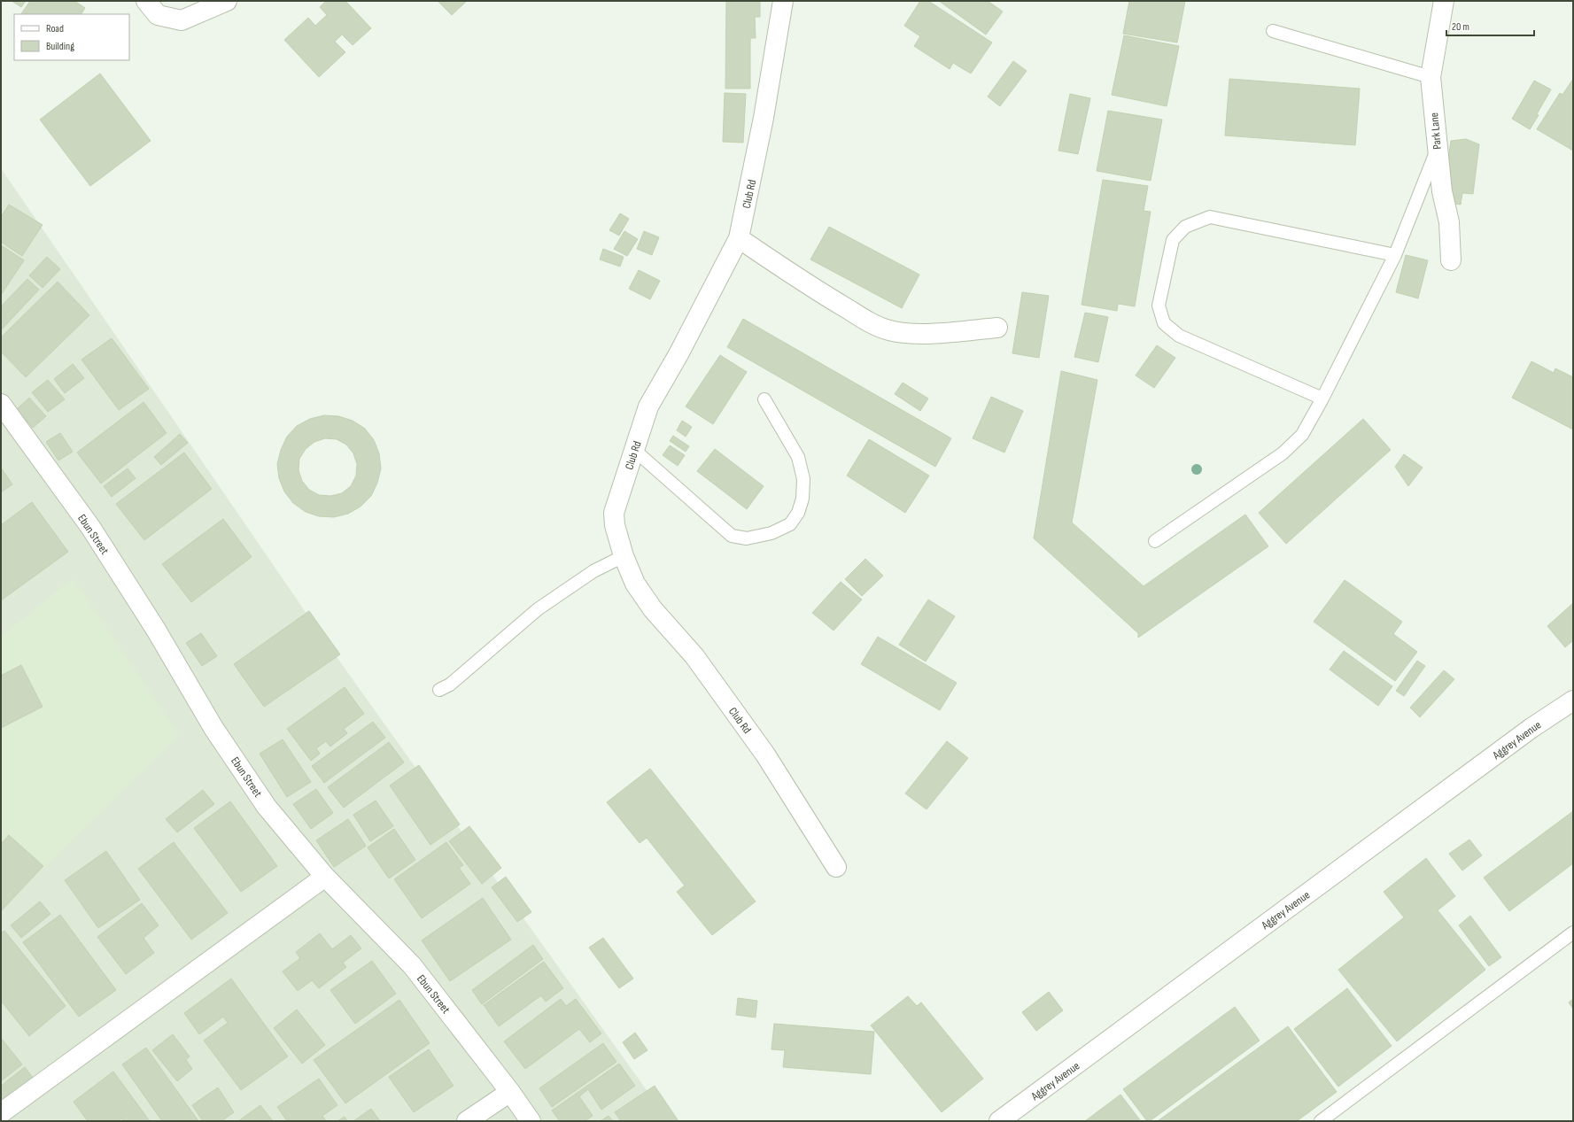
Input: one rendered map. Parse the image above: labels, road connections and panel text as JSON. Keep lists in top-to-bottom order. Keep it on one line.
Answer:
{"streets":{"street":["Park Lane","Club Rd","Ebun Street","Aggrey Avenue"]},"legend":["Road","Building"],"scale_bar":"20 m"}
